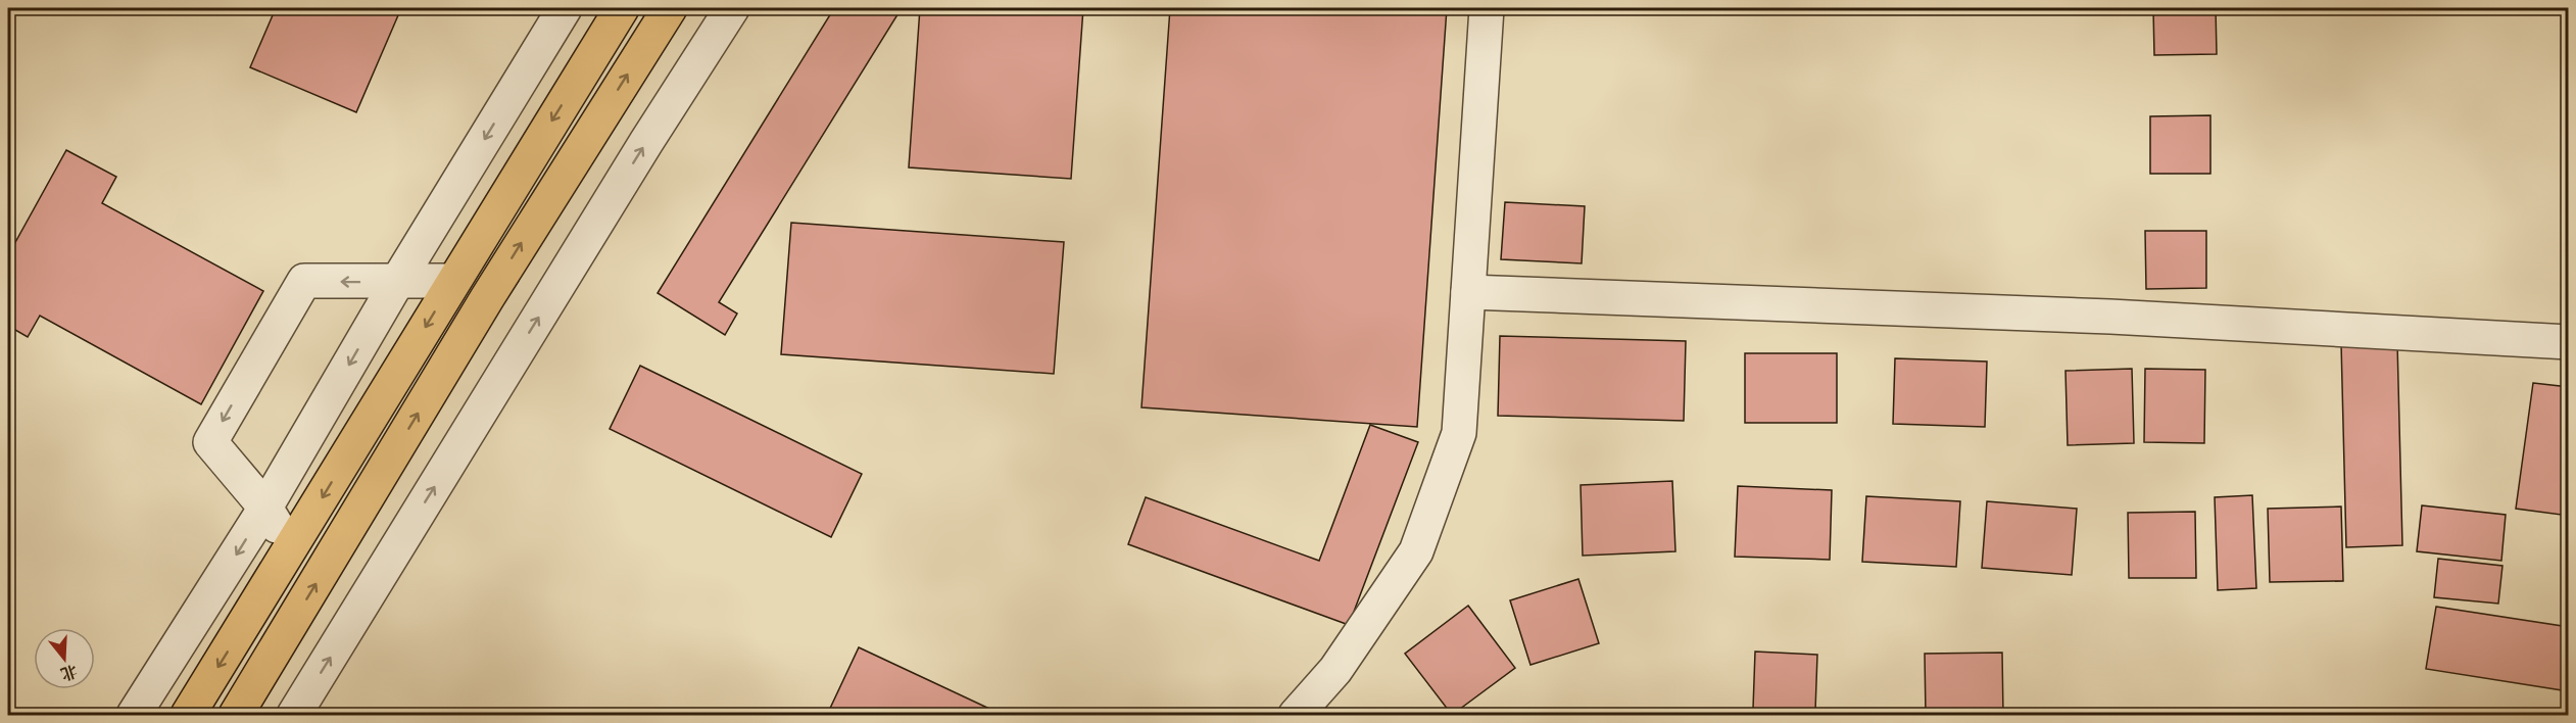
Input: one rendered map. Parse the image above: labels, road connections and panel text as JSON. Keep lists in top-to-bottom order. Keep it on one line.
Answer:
{"north":"bottom"}
